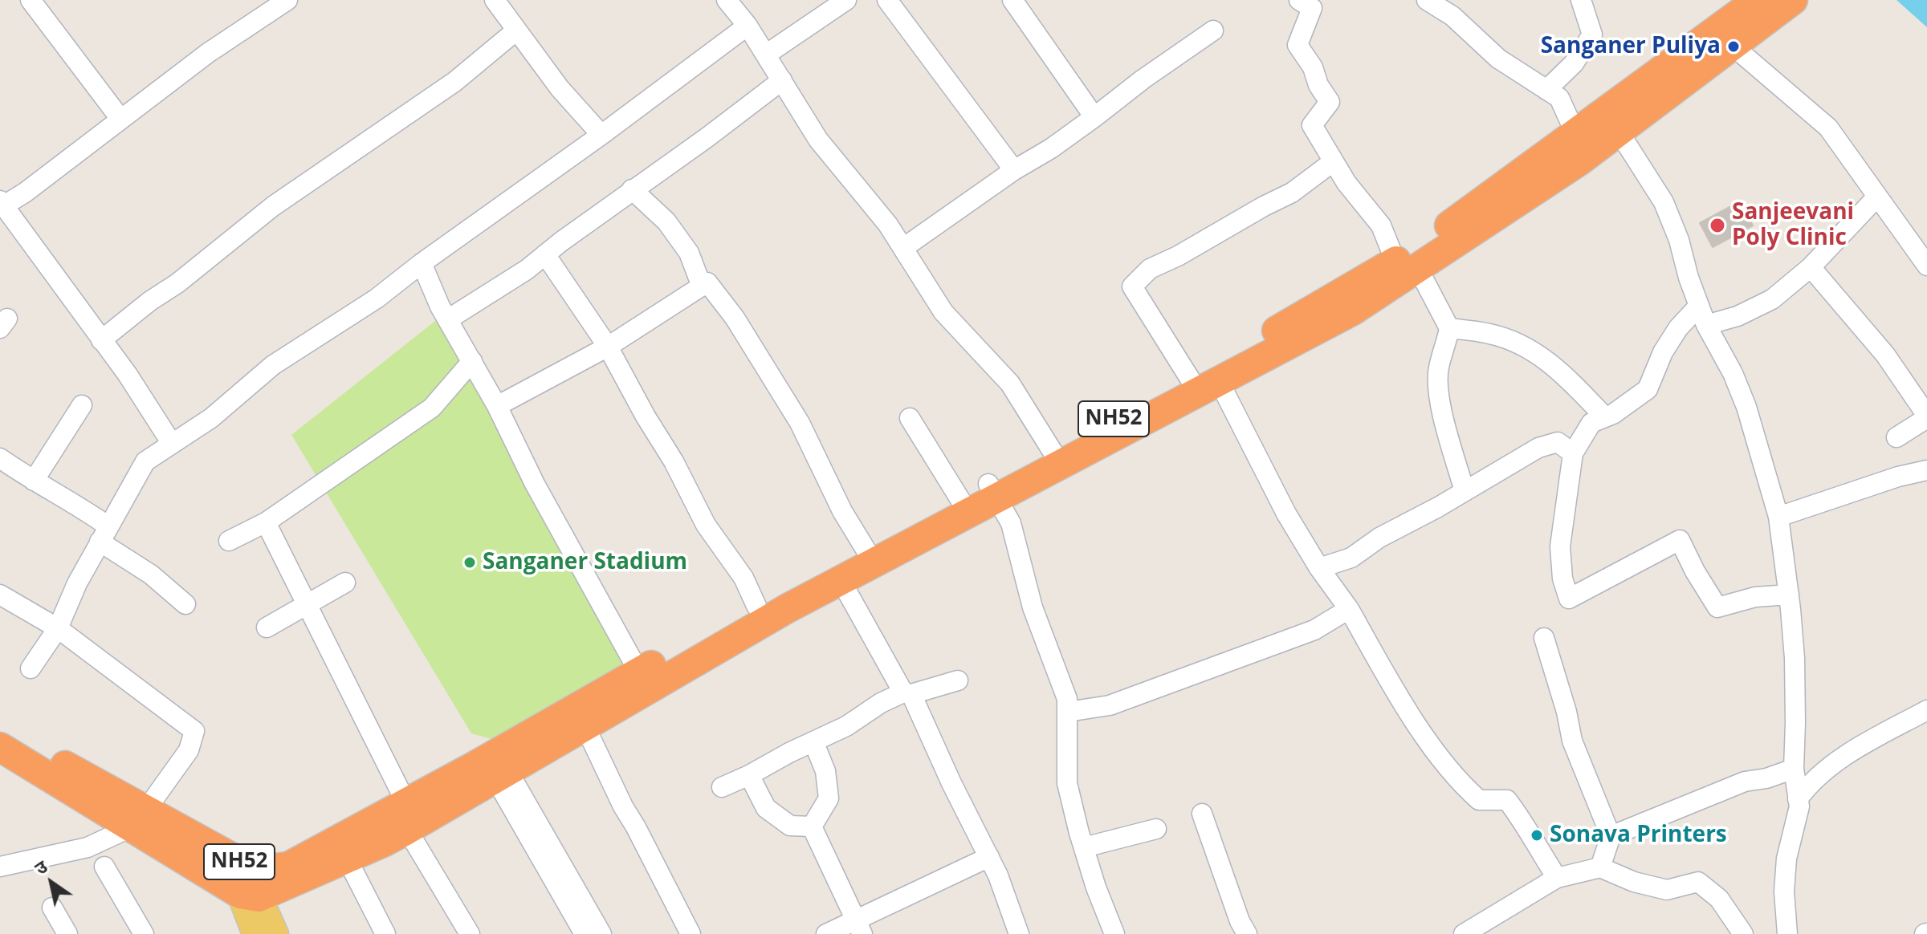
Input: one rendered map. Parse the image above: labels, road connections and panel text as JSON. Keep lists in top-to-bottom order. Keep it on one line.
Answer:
{"streets":{"highway":["NH52"]},"places":["Sanganer Puliya","Sanjeevani Poly Clinic","Sanganer Stadium","Sonava Printers"],"north":"top left"}
